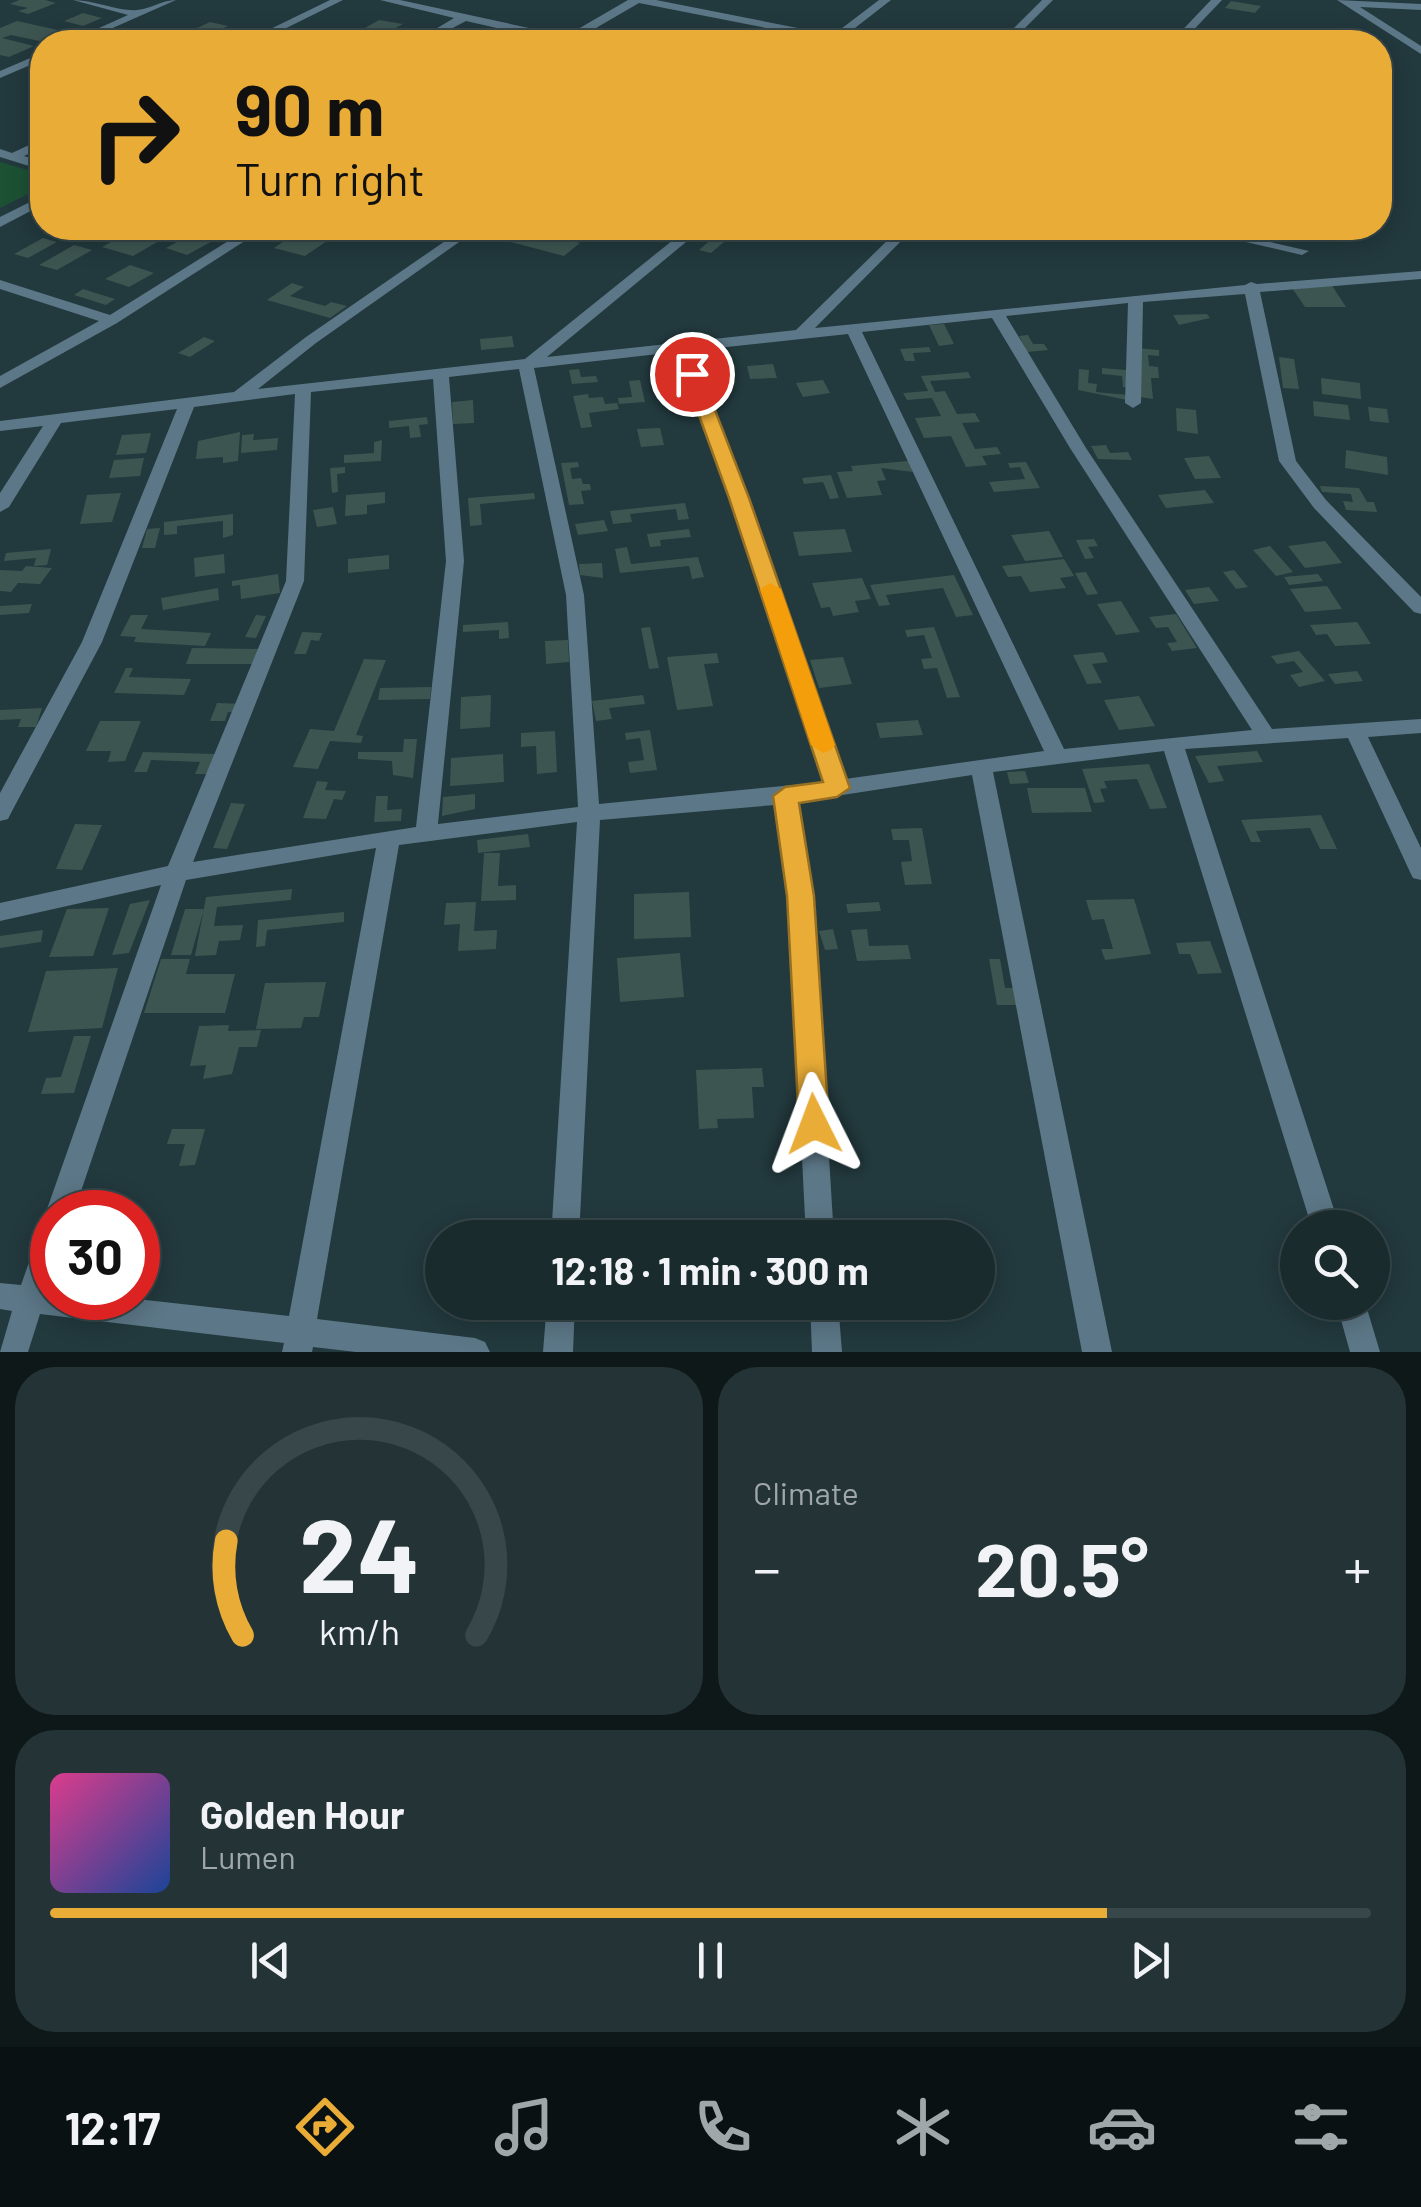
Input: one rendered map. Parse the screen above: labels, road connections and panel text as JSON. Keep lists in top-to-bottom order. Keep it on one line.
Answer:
{"page":{"turn":["90 m","Turn right"],"limit":"30","trip":"12:18 · 1 min · 300 m","tile":"Climate","heat":["−","20.5°","+"],"song":["Golden Hour","Lumen"],"tabs":"12:17","gauge":["24","km/h"]}}
